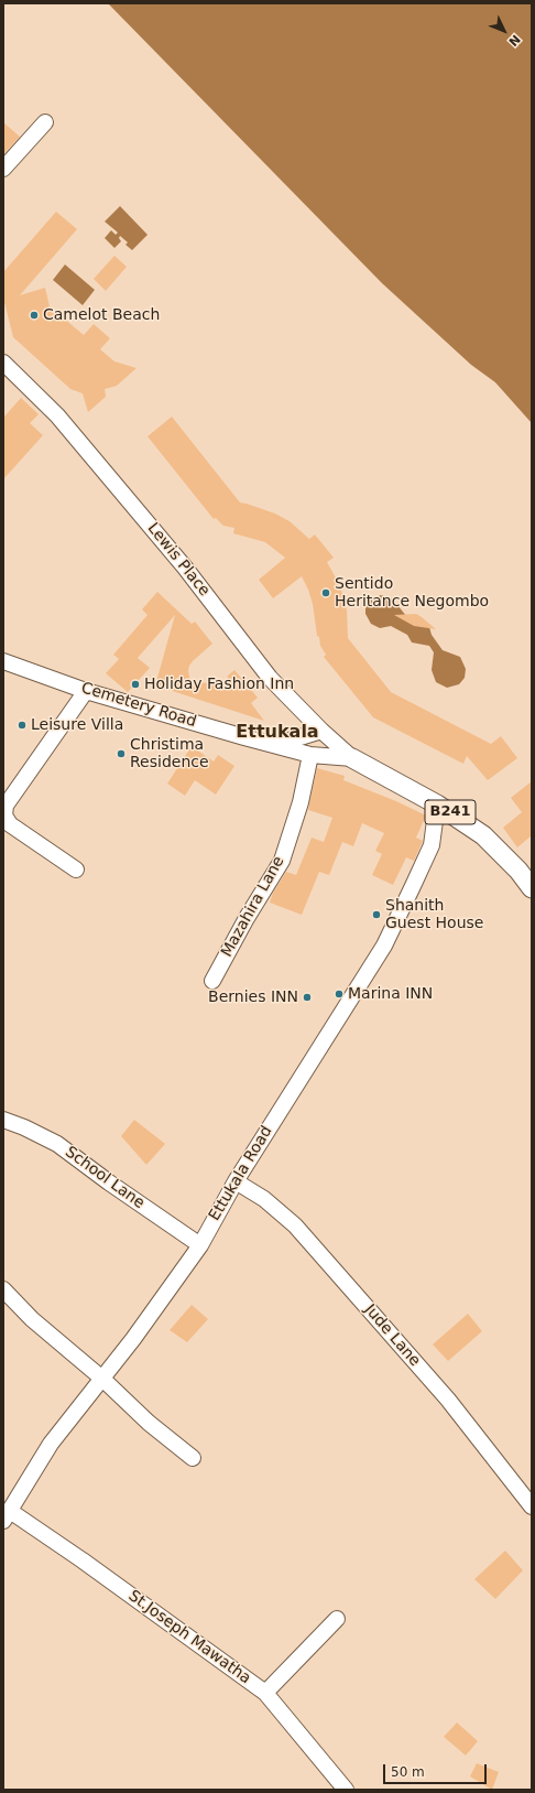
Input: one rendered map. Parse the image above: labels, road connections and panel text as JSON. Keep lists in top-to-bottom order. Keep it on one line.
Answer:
{"streets":{"main road":["B241"],"street":["Lewis Place","Cemetery Road","Mazahira Lane","Ettukala Road","School Lane","Jude Lane","St.Joseph Mawatha"]},"crossings":[["Lewis Place","Cemetery Road"],["Lewis Place","B241"],["Cemetery Road","B241"],["Cemetery Road","Mazahira Lane"],["B241","Ettukala Road"],["Ettukala Road","School Lane"],["Ettukala Road","Jude Lane"],["Ettukala Road","St.Joseph Mawatha"]],"districts":["Ettukala"],"places":["Camelot Beach","Sentido Heritance Negombo","Holiday Fashion Inn","Leisure Villa","Christima Residence","Shanith Guest House","Marina INN","Bernies INN"],"scale_bar":"50 m","north":"bottom right"}
